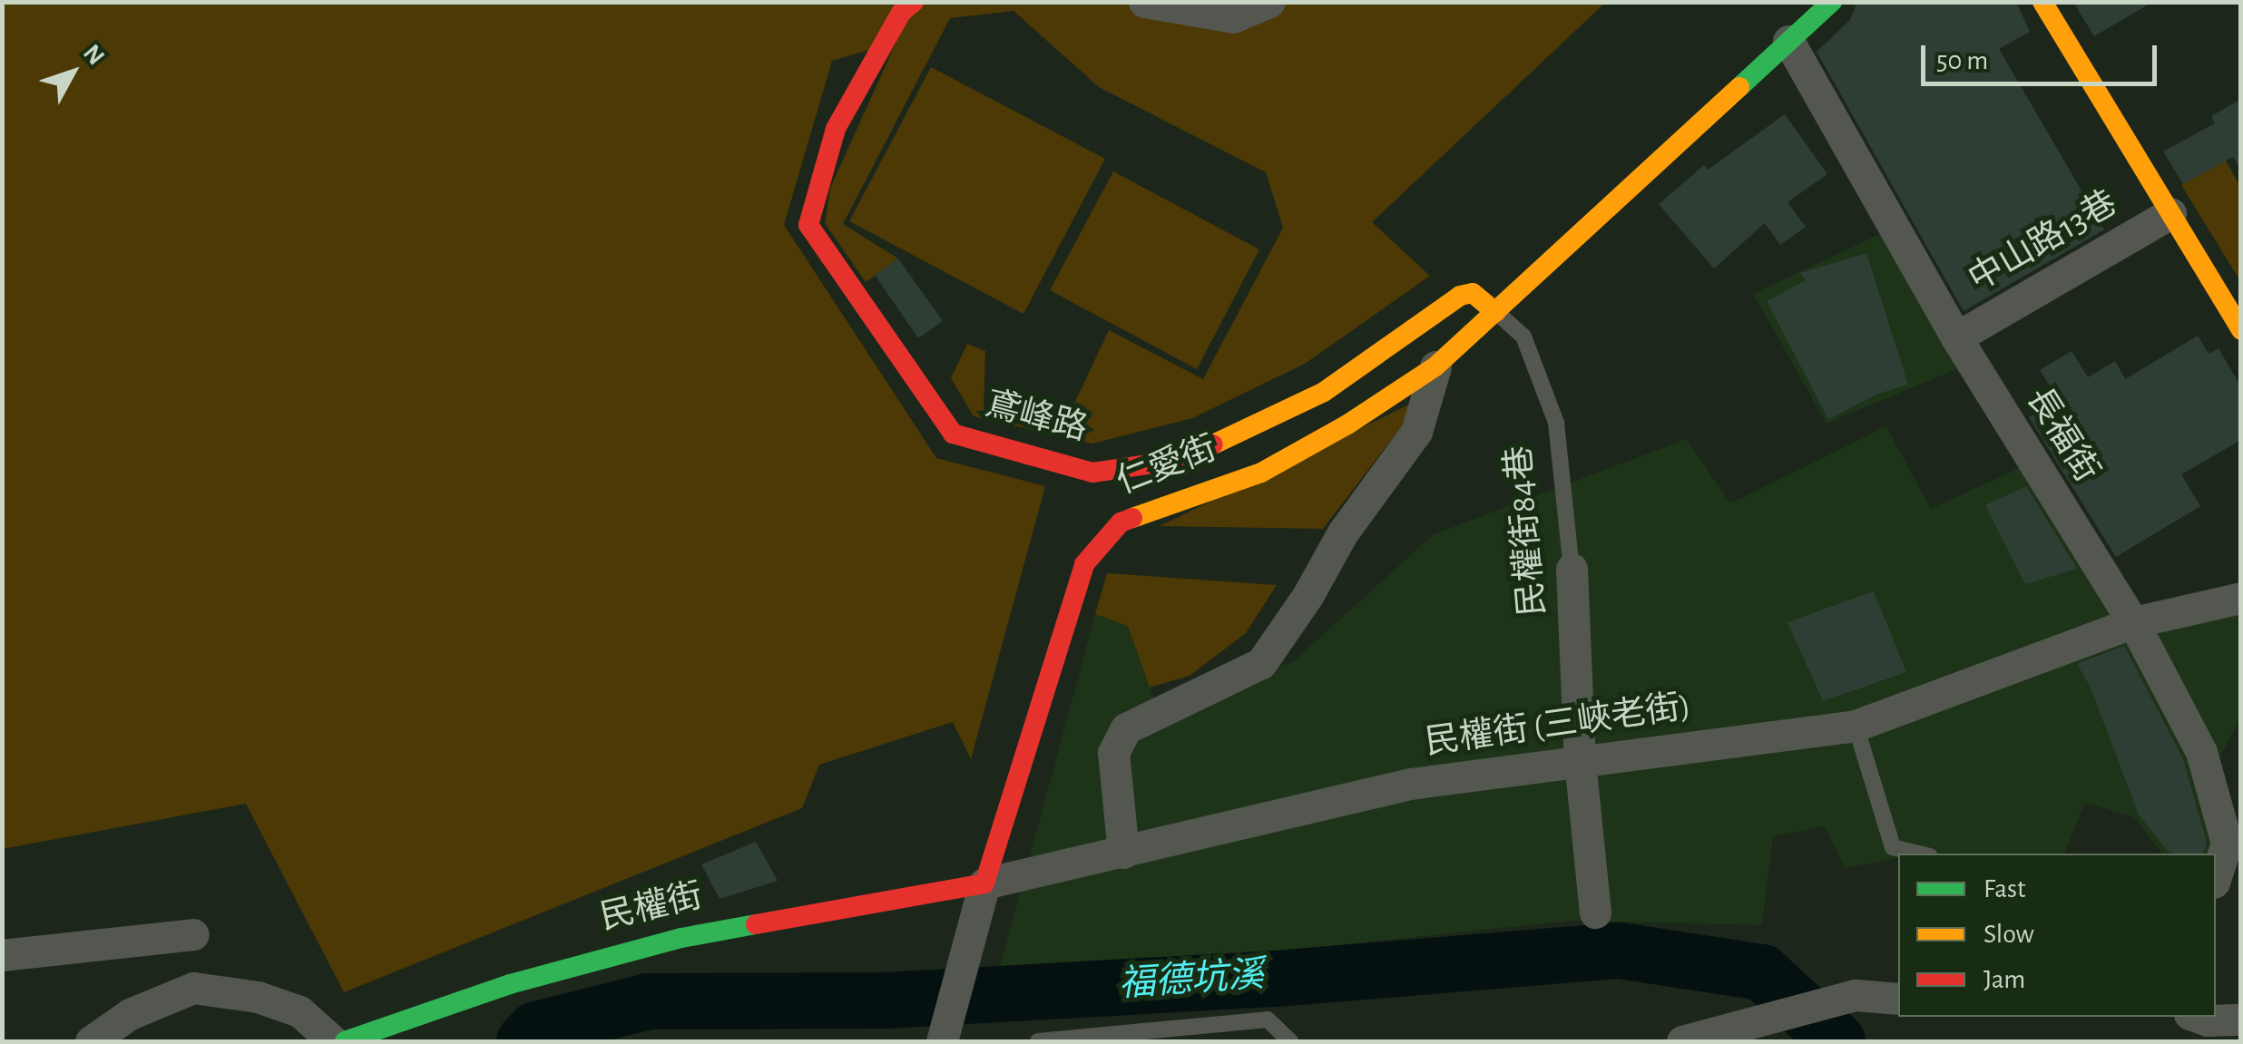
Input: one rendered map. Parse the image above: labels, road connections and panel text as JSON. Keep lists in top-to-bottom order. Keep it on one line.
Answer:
{"streets":{"street":["中山路13巷","鳶峰路","長福街","仁愛街","民權街84巷","民權街 (三峽老街)","民權街"]},"crossings":[["中山路13巷","長福街"],["鳶峰路","仁愛街"],["鳶峰路","民權街84巷"],["長福街","仁愛街"],["長福街","民權街 (三峽老街)"],["仁愛街","民權街84巷"],["仁愛街","民權街 (三峽老街)"],["仁愛街","民權街"],["民權街84巷","民權街 (三峽老街)"],["民權街 (三峽老街)","民權街"]],"water":["福德坑溪"],"legend":["Fast","Slow","Jam"],"scale_bar":"50 m","north":"top right"}
